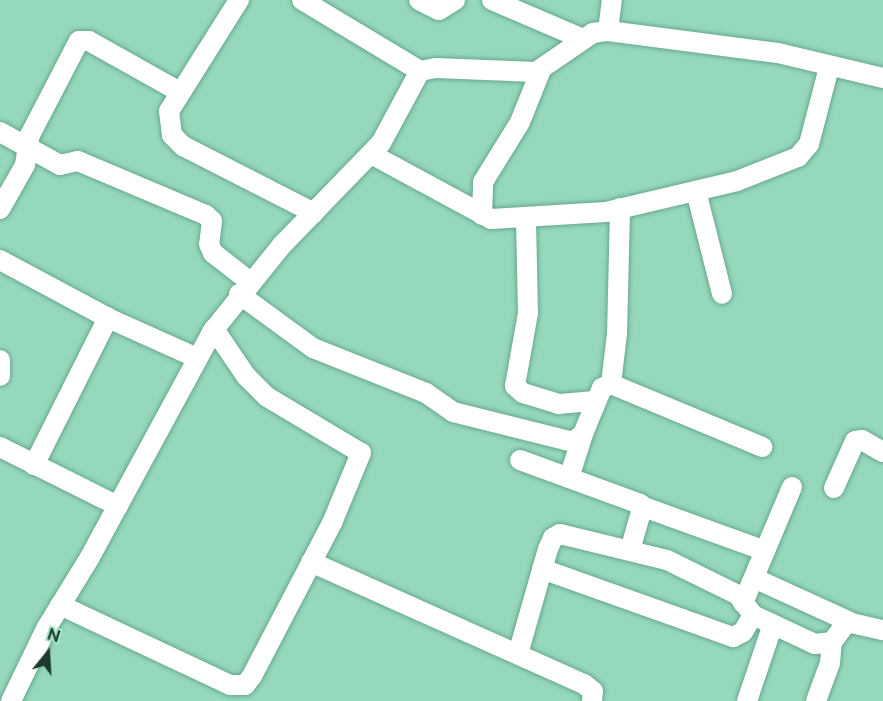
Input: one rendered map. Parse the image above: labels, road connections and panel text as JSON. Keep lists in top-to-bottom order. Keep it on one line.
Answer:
{"north":"top"}
